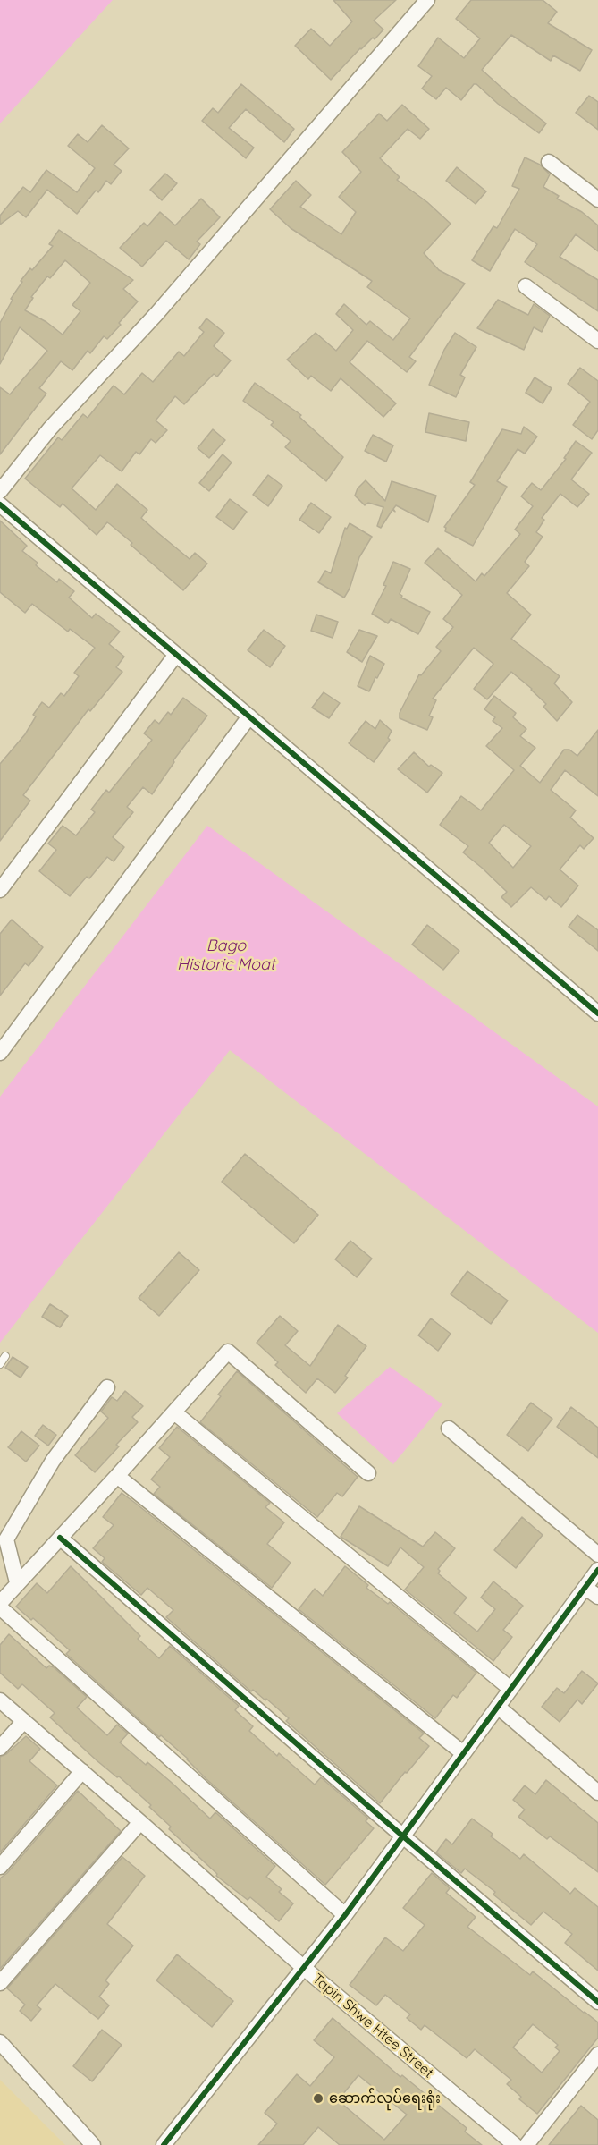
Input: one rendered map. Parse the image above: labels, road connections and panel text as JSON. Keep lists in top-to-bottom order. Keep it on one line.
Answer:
{"streets":{"street":["Tapin Shwe Htee Street"]},"water":["Bago Historic Moat"],"places":["ဆောက်လုပ်ရေးရုံး"]}
